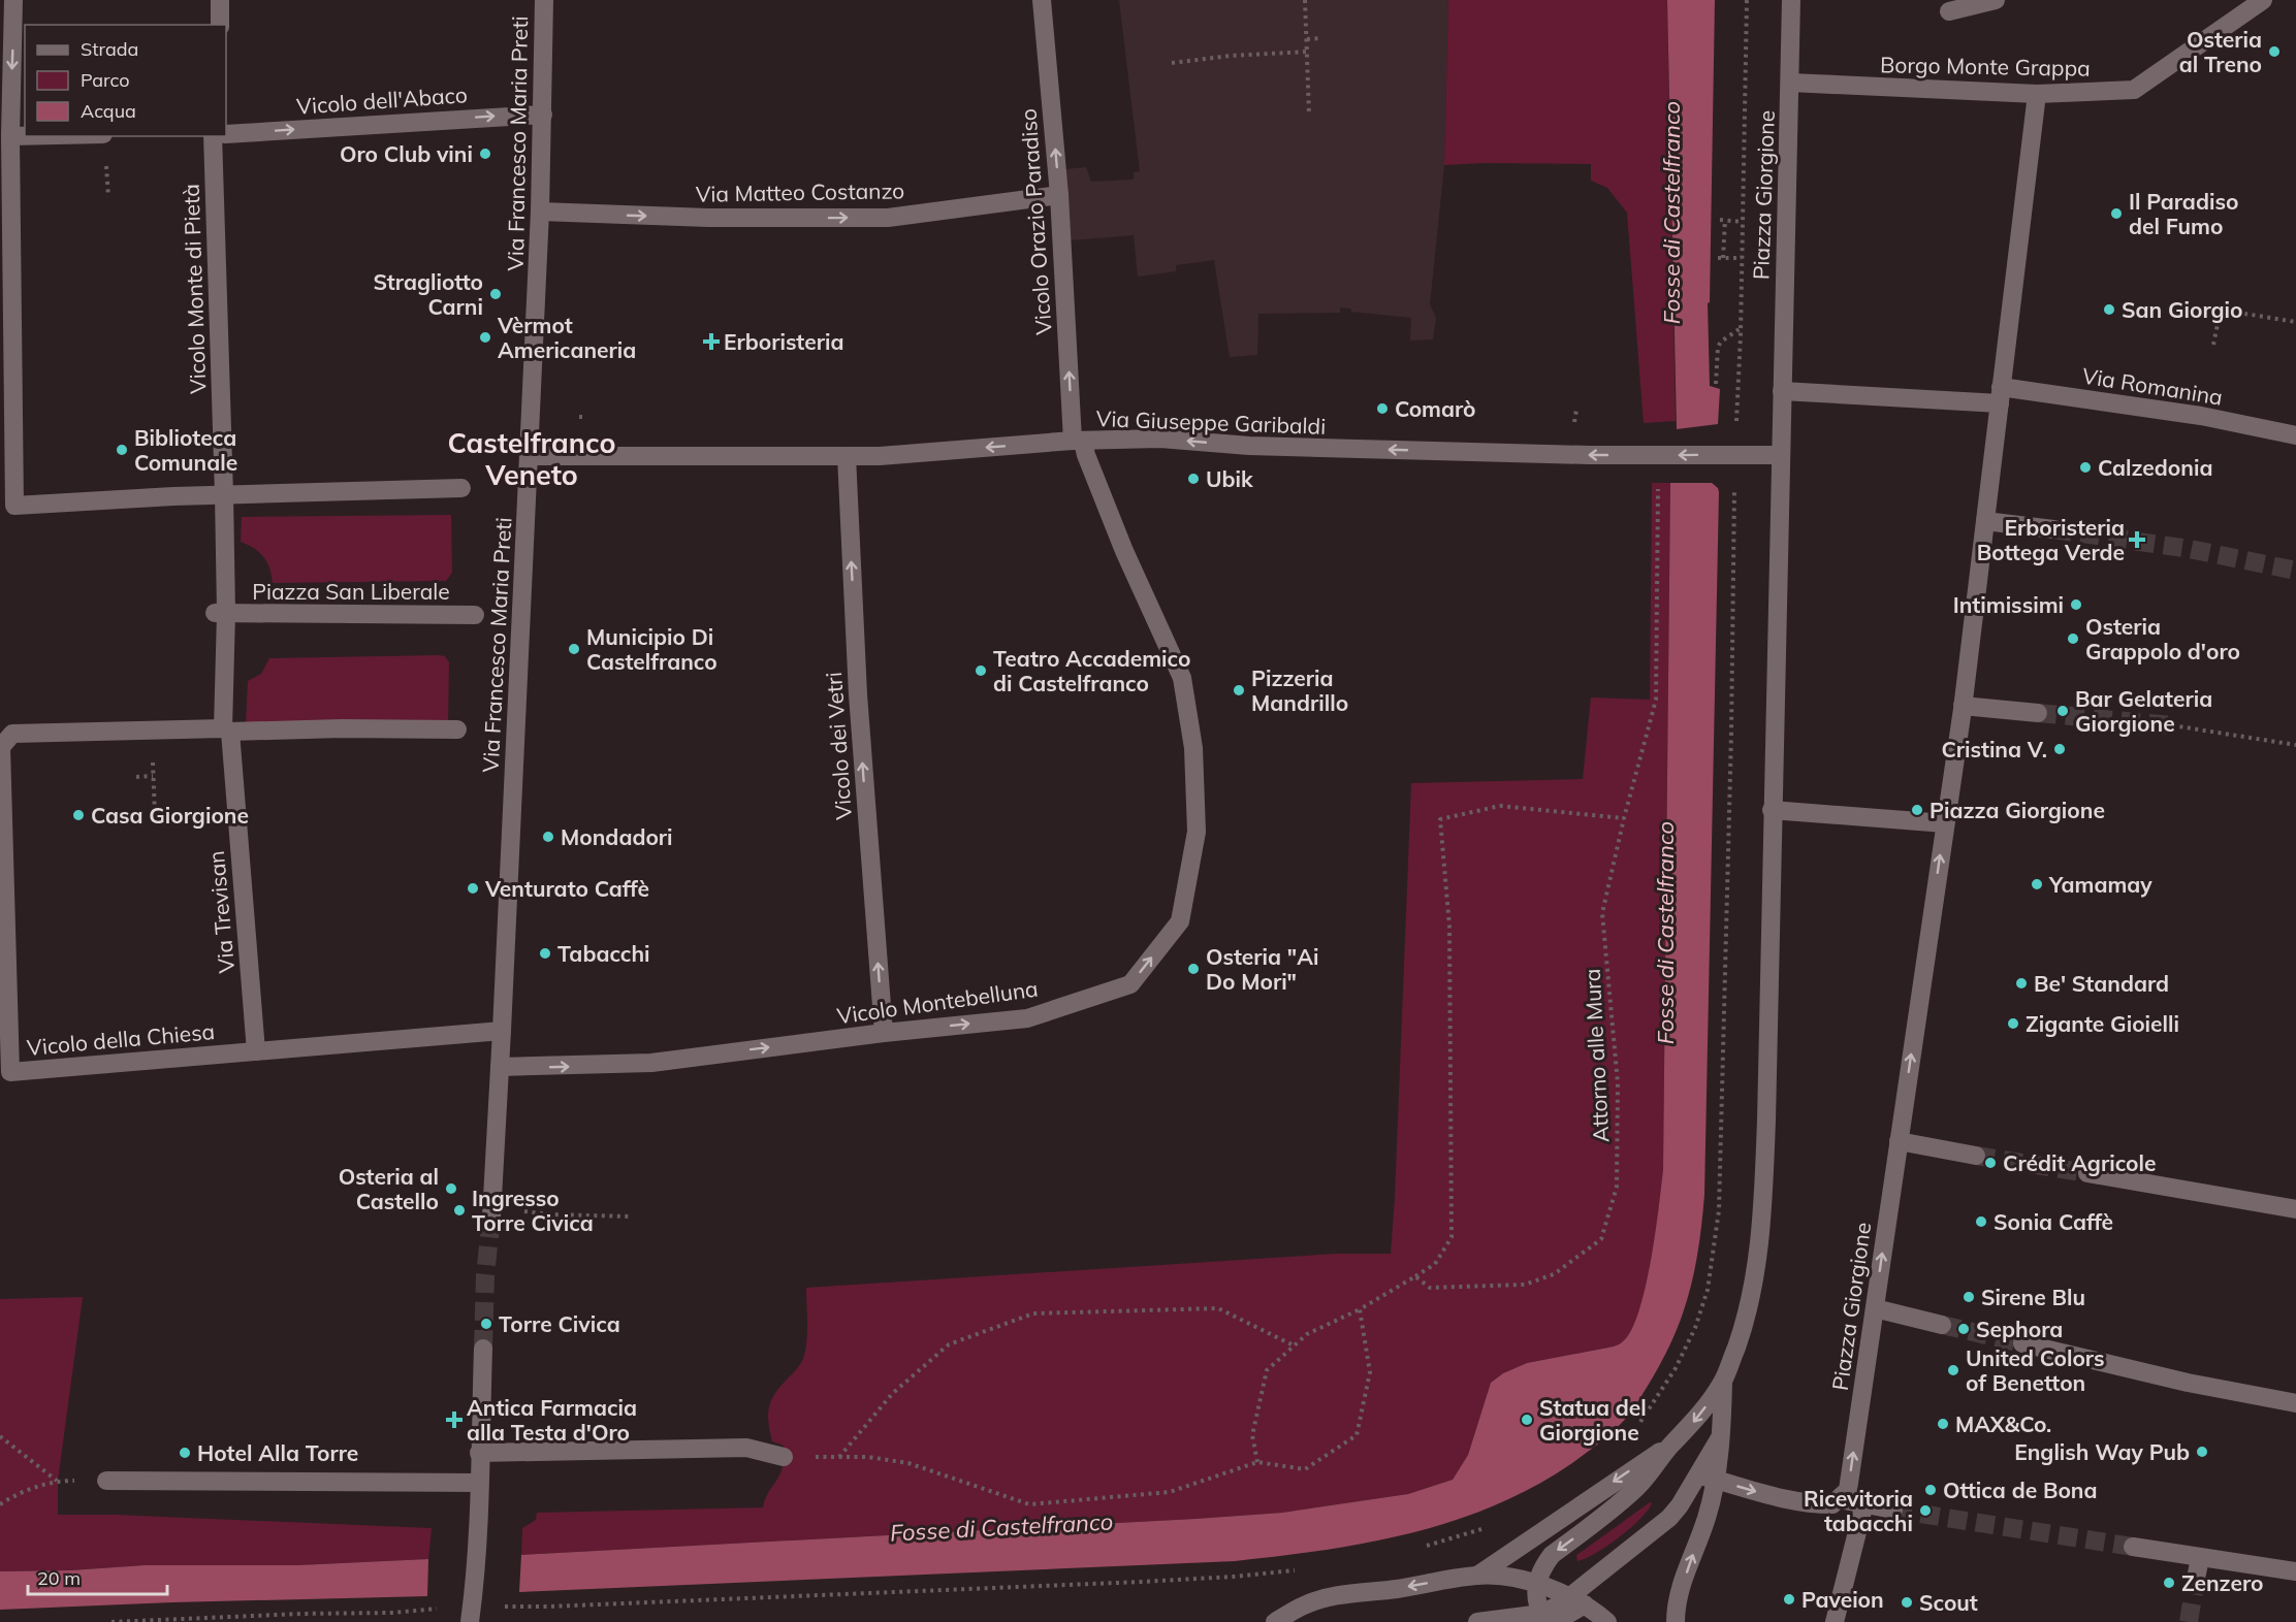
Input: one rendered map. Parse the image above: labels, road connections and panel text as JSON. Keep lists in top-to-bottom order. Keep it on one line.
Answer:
{"streets":{"street":["Borgo Monte Grappa","Vicolo dell'Abaco","Via Francesco Maria Preti","Via Matteo Costanzo","Piazza Giorgione","Vicolo Orazio Paradiso","Vicolo Monte di Pietà","Via Romanina","Via Giuseppe Garibaldi","Piazza San Liberale","Vicolo dei Vetri","Via Trevisan","Vicolo Montebelluna","Vicolo della Chiesa"],"path":["Attorno alle Mura"]},"crossings":[["Borgo Monte Grappa","Piazza Giorgione"],["Vicolo dell'Abaco","Via Francesco Maria Preti"],["Via Francesco Maria Preti","Via Matteo Costanzo"],["Via Francesco Maria Preti","Via Giuseppe Garibaldi"],["Via Francesco Maria Preti","Vicolo Montebelluna"],["Via Francesco Maria Preti","Vicolo della Chiesa"],["Via Matteo Costanzo","Vicolo Orazio Paradiso"],["Piazza Giorgione","Via Romanina"],["Piazza Giorgione","Via Giuseppe Garibaldi"],["Vicolo Orazio Paradiso","Via Giuseppe Garibaldi"],["Vicolo Orazio Paradiso","Vicolo Montebelluna"],["Vicolo Monte di Pietà","Piazza San Liberale"],["Via Giuseppe Garibaldi","Vicolo dei Vetri"],["Via Giuseppe Garibaldi","Vicolo Montebelluna"],["Piazza San Liberale","Via Trevisan"],["Piazza San Liberale","Vicolo della Chiesa"],["Vicolo dei Vetri","Vicolo Montebelluna"],["Via Trevisan","Vicolo della Chiesa"]],"one_way":["Vicolo dell'Abaco","Via Matteo Costanzo","Vicolo Orazio Paradiso","Via Giuseppe Garibaldi","Vicolo dei Vetri"],"districts":["Castelfranco Veneto"],"water":["Fosse di Castelfranco"],"places":{"other":["Osteria al Treno","Oro Club vini","Il Paradiso del Fumo","Stragliotto Carni","San Giorgio","Vèrmot Americaneria","Comarò","Biblioteca Comunale","Calzedonia","Ubik","Intimissimi","Osteria Grappolo d'oro","Municipio Di Castelfranco","Teatro Accademico di Castelfranco","Pizzeria Mandrillo","Bar Gelateria Giorgione","Cristina V.","Piazza Giorgione","Casa Giorgione","Mondadori","Yamamay","Venturato Caffè","Tabacchi","Osteria \"Ai Do Mori\"","Be' Standard","Zigante Gioielli","Crédit Agricole","Osteria al Castello","Ingresso Torre Civica","Sonia Caffè","Sirene Blu","Torre Civica","Sephora","United Colors of Benetton","Statua del Giorgione","MAX&Co.","English Way Pub","Hotel Alla Torre","Ottica de Bona","Ricevitoria tabacchi","Zenzero","Paveion","Scout"],"health":["Erboristeria","Erboristeria Bottega Verde","Antica Farmacia alla Testa d'Oro"]},"legend":["Strada","Parco","Acqua"],"scale_bar":"20 m"}
